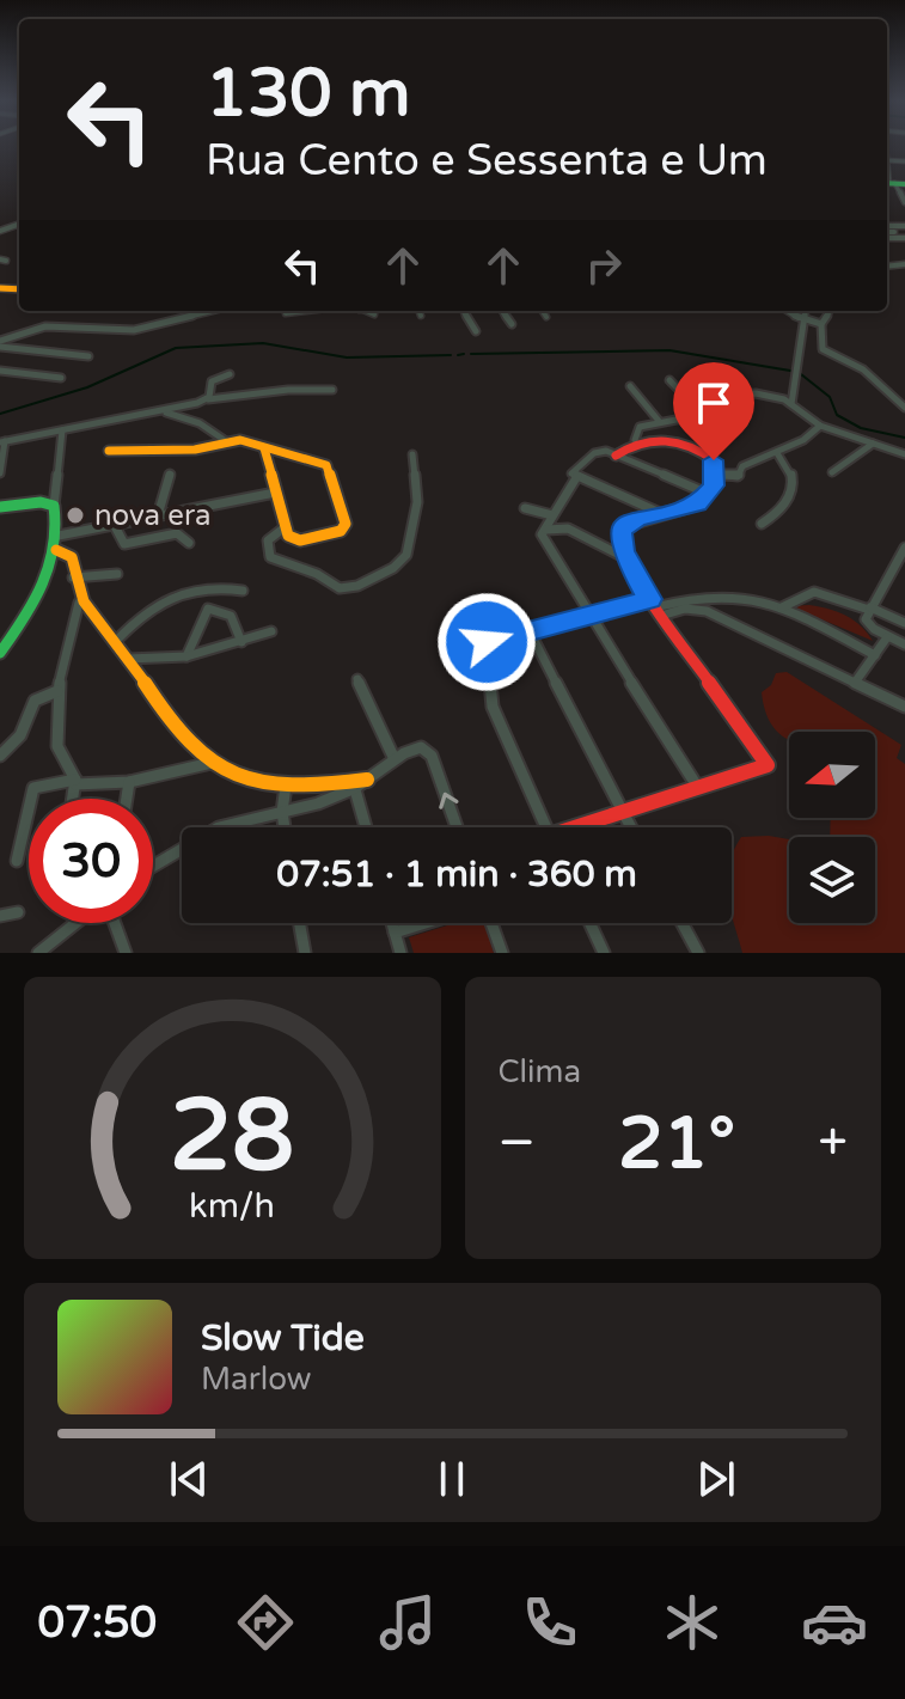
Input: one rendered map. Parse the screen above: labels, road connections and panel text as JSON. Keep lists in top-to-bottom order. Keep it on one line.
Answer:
{"places":["nova era"],"north":"left","page":{"turn":["130 m","Rua Cento e Sessenta e Um"],"limit":"30","trip":"07:51 · 1 min · 360 m","tile":"Clima","heat":["−","21°","+"],"song":["Slow Tide","Marlow"],"tabs":"07:50","gauge":["28","km/h"]}}
